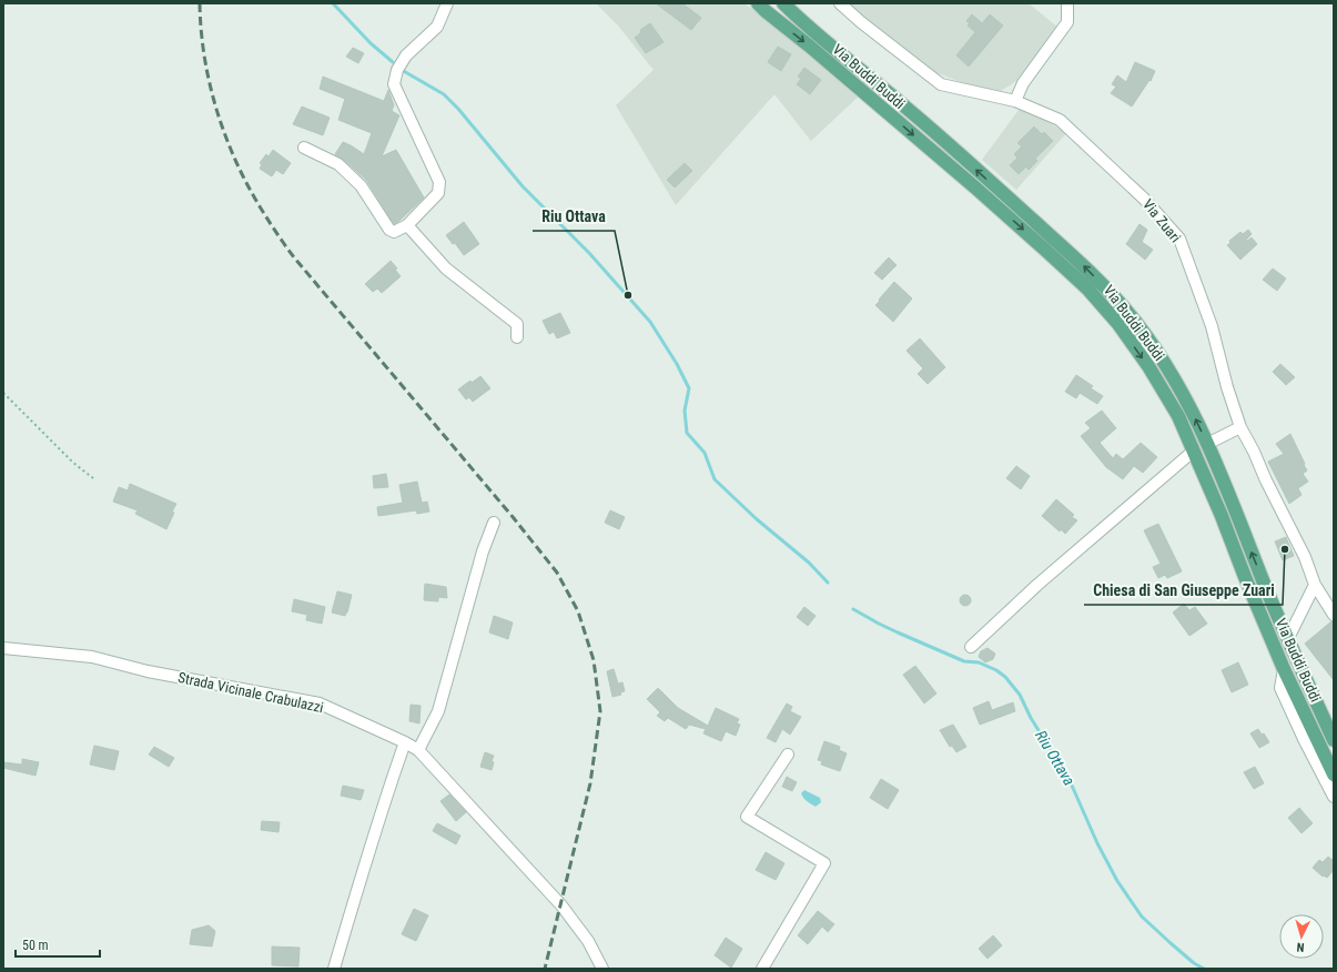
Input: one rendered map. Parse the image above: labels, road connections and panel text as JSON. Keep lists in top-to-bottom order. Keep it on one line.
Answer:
{"streets":{"main road":["Via Buddi Buddi"],"street":["Via Zuari","Strada Vicinale Crabulazzi"]},"water":["Riu Ottava"],"places":["Riu Ottava","Chiesa di San Giuseppe Zuari"],"scale_bar":"50 m","north":"bottom"}
